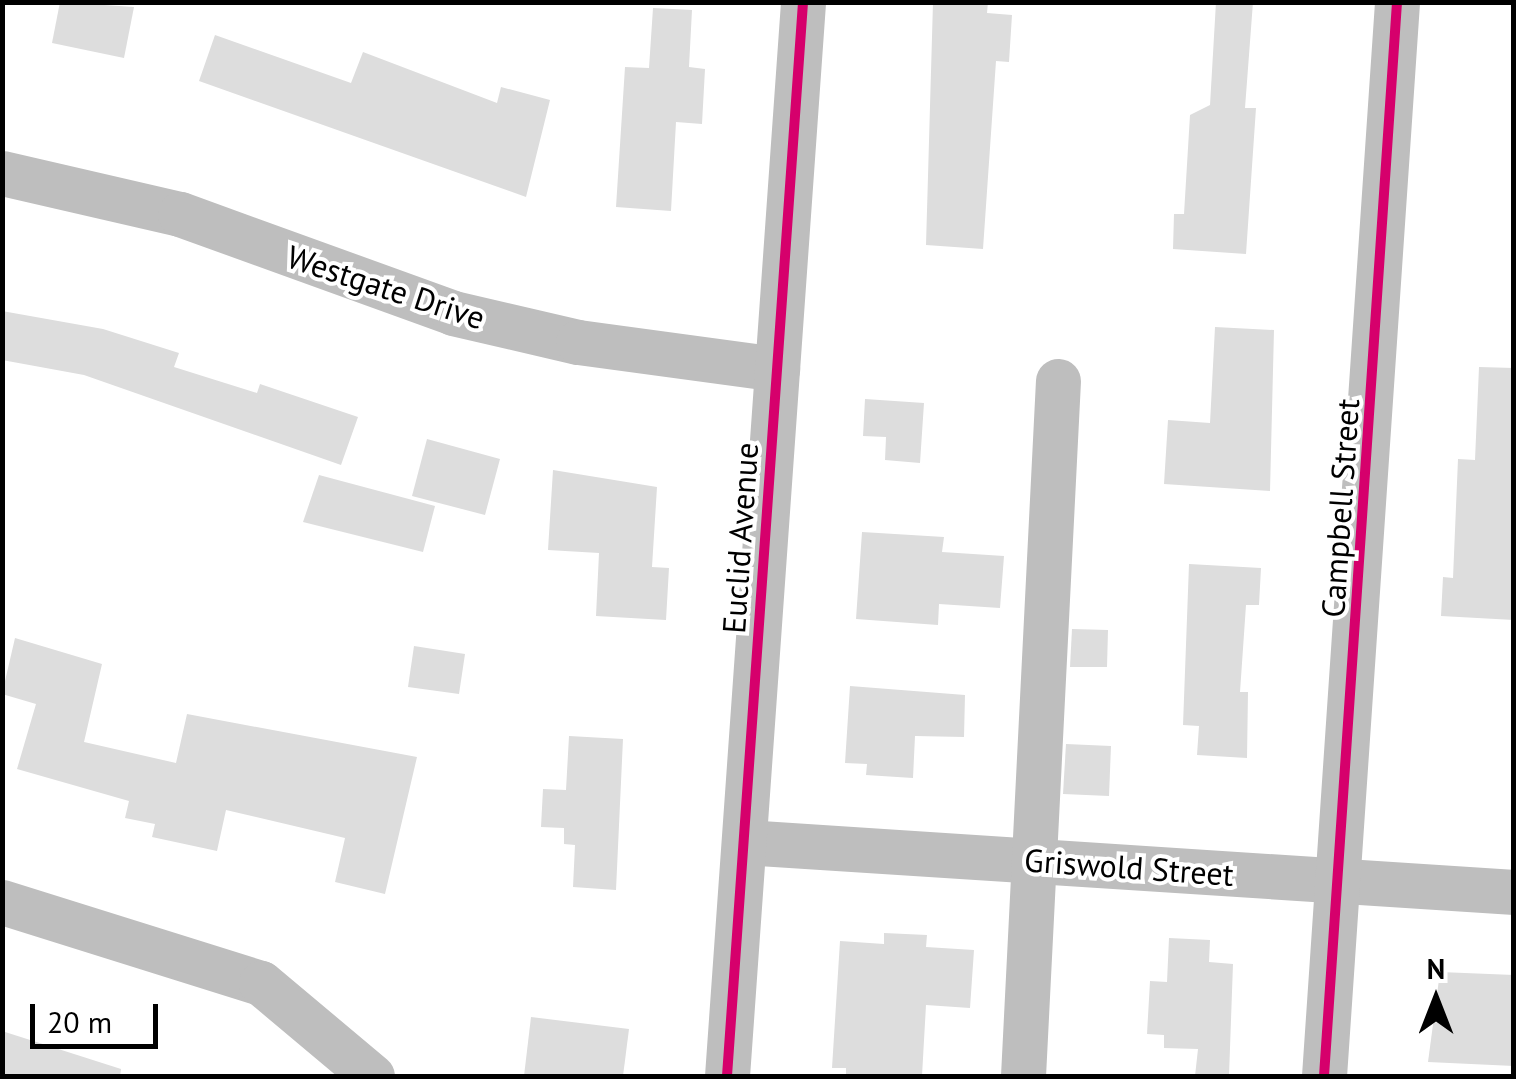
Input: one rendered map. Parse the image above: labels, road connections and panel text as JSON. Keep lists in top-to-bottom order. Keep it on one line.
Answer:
{"streets":{"street":["Westgate Drive","Campbell Street","Euclid Avenue","Griswold Street"]},"crossings":[["Westgate Drive","Euclid Avenue"],["Campbell Street","Griswold Street"],["Euclid Avenue","Griswold Street"]],"scale_bar":"20 m","north":"top"}
